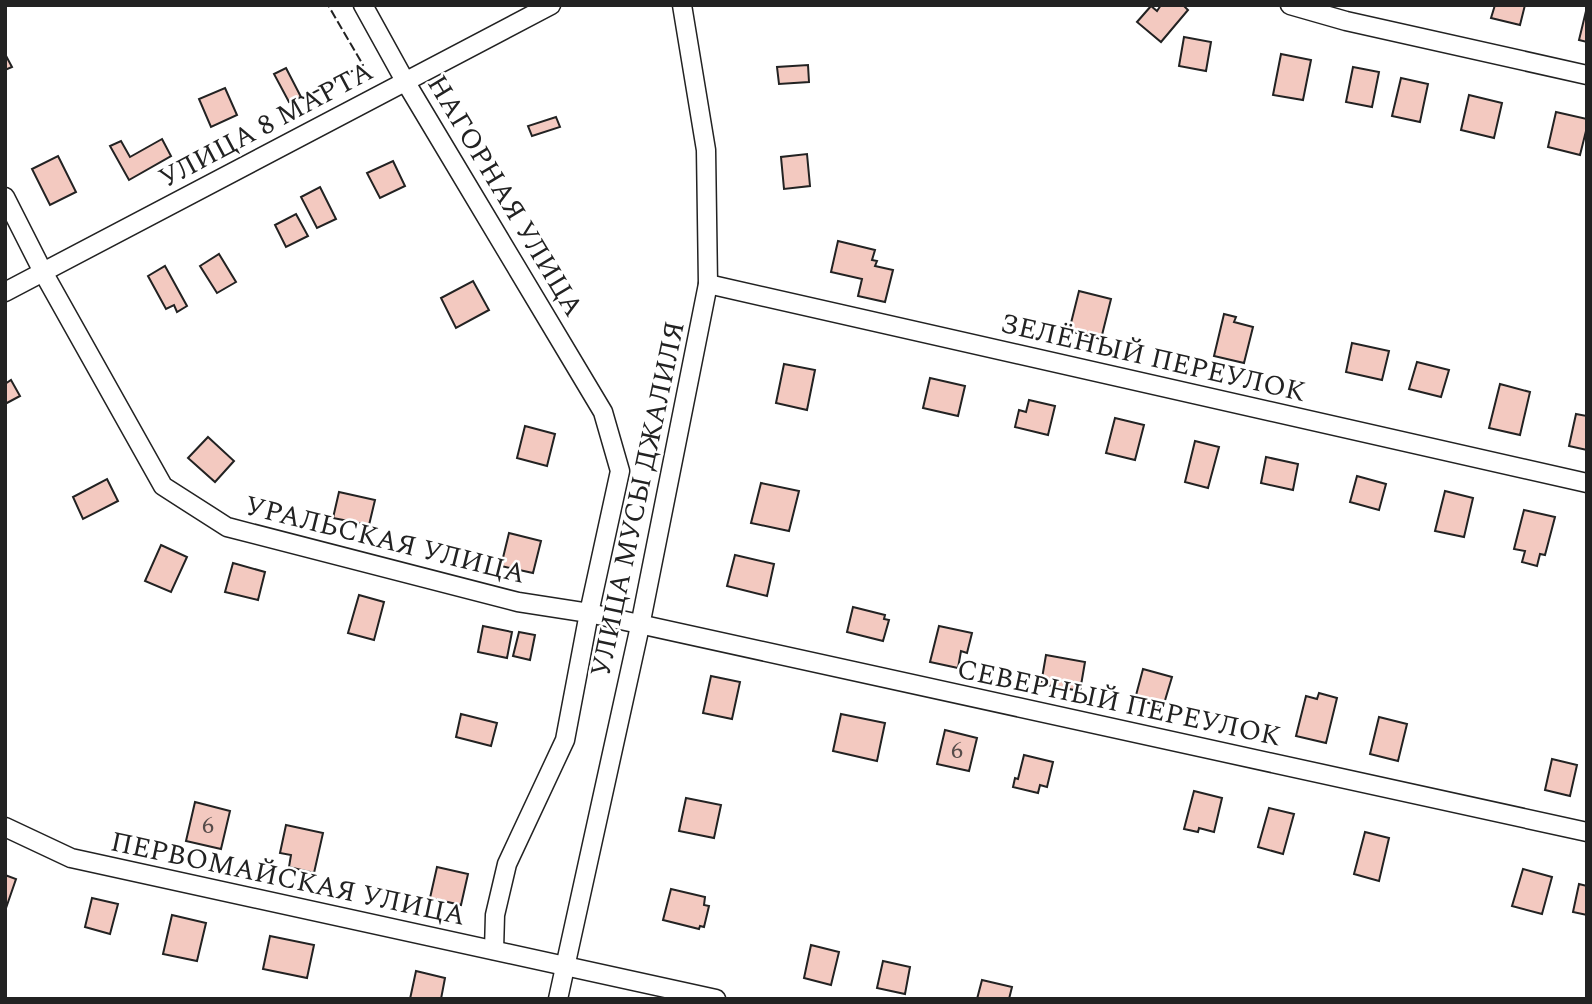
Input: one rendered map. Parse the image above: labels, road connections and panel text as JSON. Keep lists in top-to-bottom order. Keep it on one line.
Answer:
{"streets":{"street":["УЛИЦА 8 МАРТА","НАГОРНАЯ УЛИЦА","ЗЕЛЁНЫЙ ПЕРЕУЛОК","УЛИЦА МУСЫ ДЖАЛИЛЯ","УРАЛЬСКАЯ УЛИЦА","СЕВЕРНЫЙ ПЕРЕУЛОК","ПЕРВОМАЙСКАЯ УЛИЦА"]},"crossings":[["УЛИЦА 8 МАРТА","НАГОРНАЯ УЛИЦА"],["УЛИЦА 8 МАРТА","УРАЛЬСКАЯ УЛИЦА"],["НАГОРНАЯ УЛИЦА","УРАЛЬСКАЯ УЛИЦА"],["НАГОРНАЯ УЛИЦА","ПЕРВОМАЙСКАЯ УЛИЦА"],["ЗЕЛЁНЫЙ ПЕРЕУЛОК","УЛИЦА МУСЫ ДЖАЛИЛЯ"],["УЛИЦА МУСЫ ДЖАЛИЛЯ","УРАЛЬСКАЯ УЛИЦА"],["УЛИЦА МУСЫ ДЖАЛИЛЯ","СЕВЕРНЫЙ ПЕРЕУЛОК"],["УЛИЦА МУСЫ ДЖАЛИЛЯ","ПЕРВОМАЙСКАЯ УЛИЦА"],["УРАЛЬСКАЯ УЛИЦА","СЕВЕРНЫЙ ПЕРЕУЛОК"]],"house_numbers":["6","6"]}
